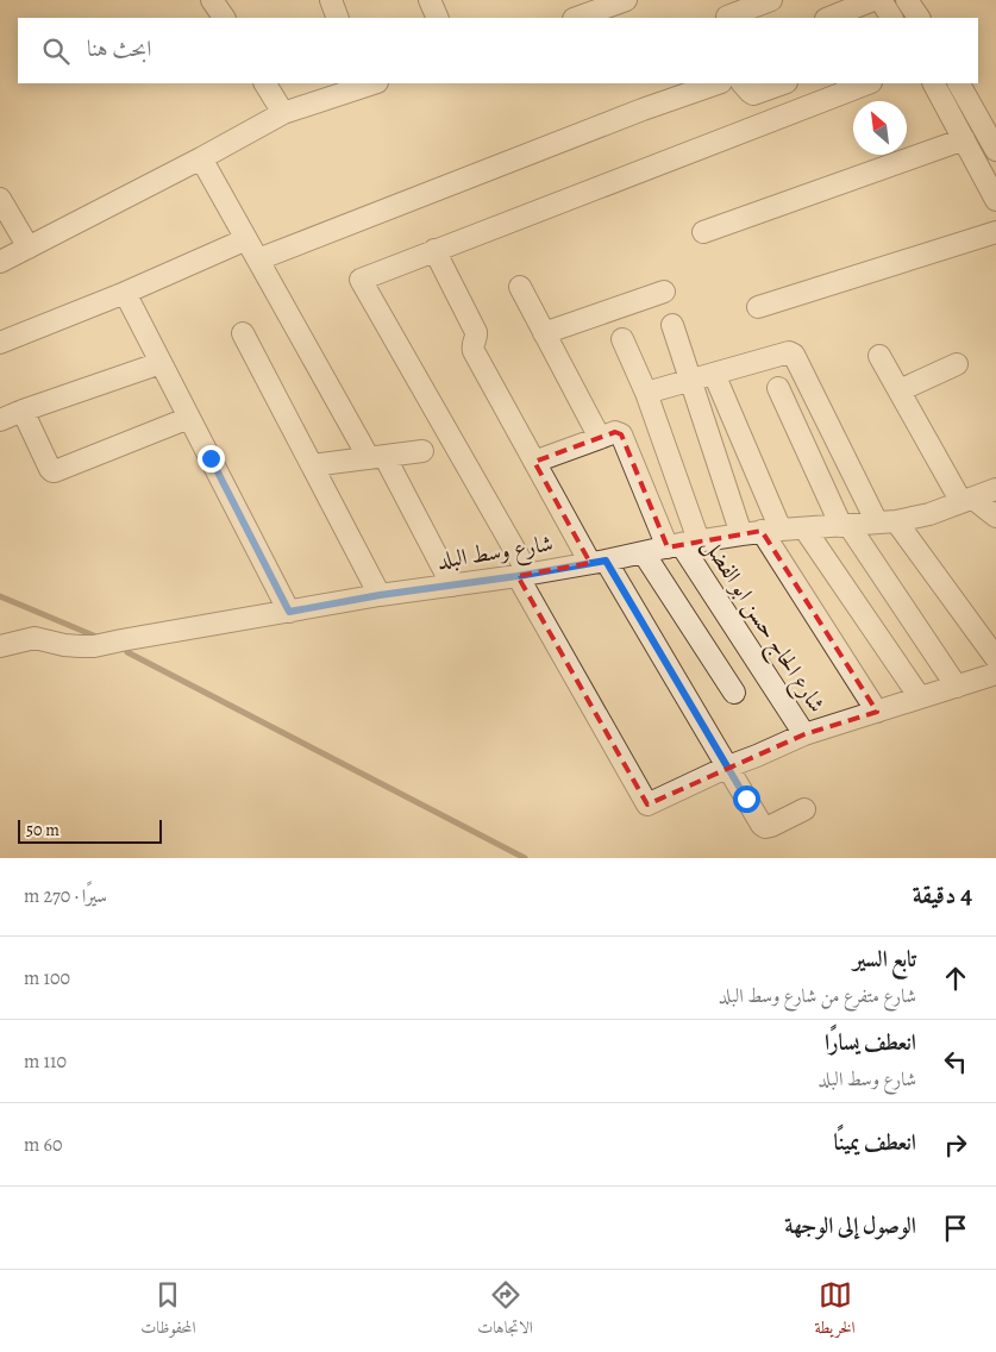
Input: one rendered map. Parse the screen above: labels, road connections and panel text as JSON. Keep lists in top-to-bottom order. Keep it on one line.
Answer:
{"streets":{"street":["شارع وسط البلد","شارع الحاج حسن ابو الفضل"]},"crossings":[["شارع وسط البلد","شارع الحاج حسن ابو الفضل"]],"scale_bar":"50 m","north":"top left","page":{"search":"ابحث هنا","scale":"50 m","heading":["4 دقيقة","سيرًا · 270 m"],"list":[["تابع السير","شارع متفرع من شارع وسط البلد","100 m"],["انعطف يسارًا","شارع وسط البلد","110 m"],["انعطف يمينًا","60 m"],"الوصول إلى الوجهة"],"nav":["الخريطة","الاتجاهات","المحفوظات"]}}
